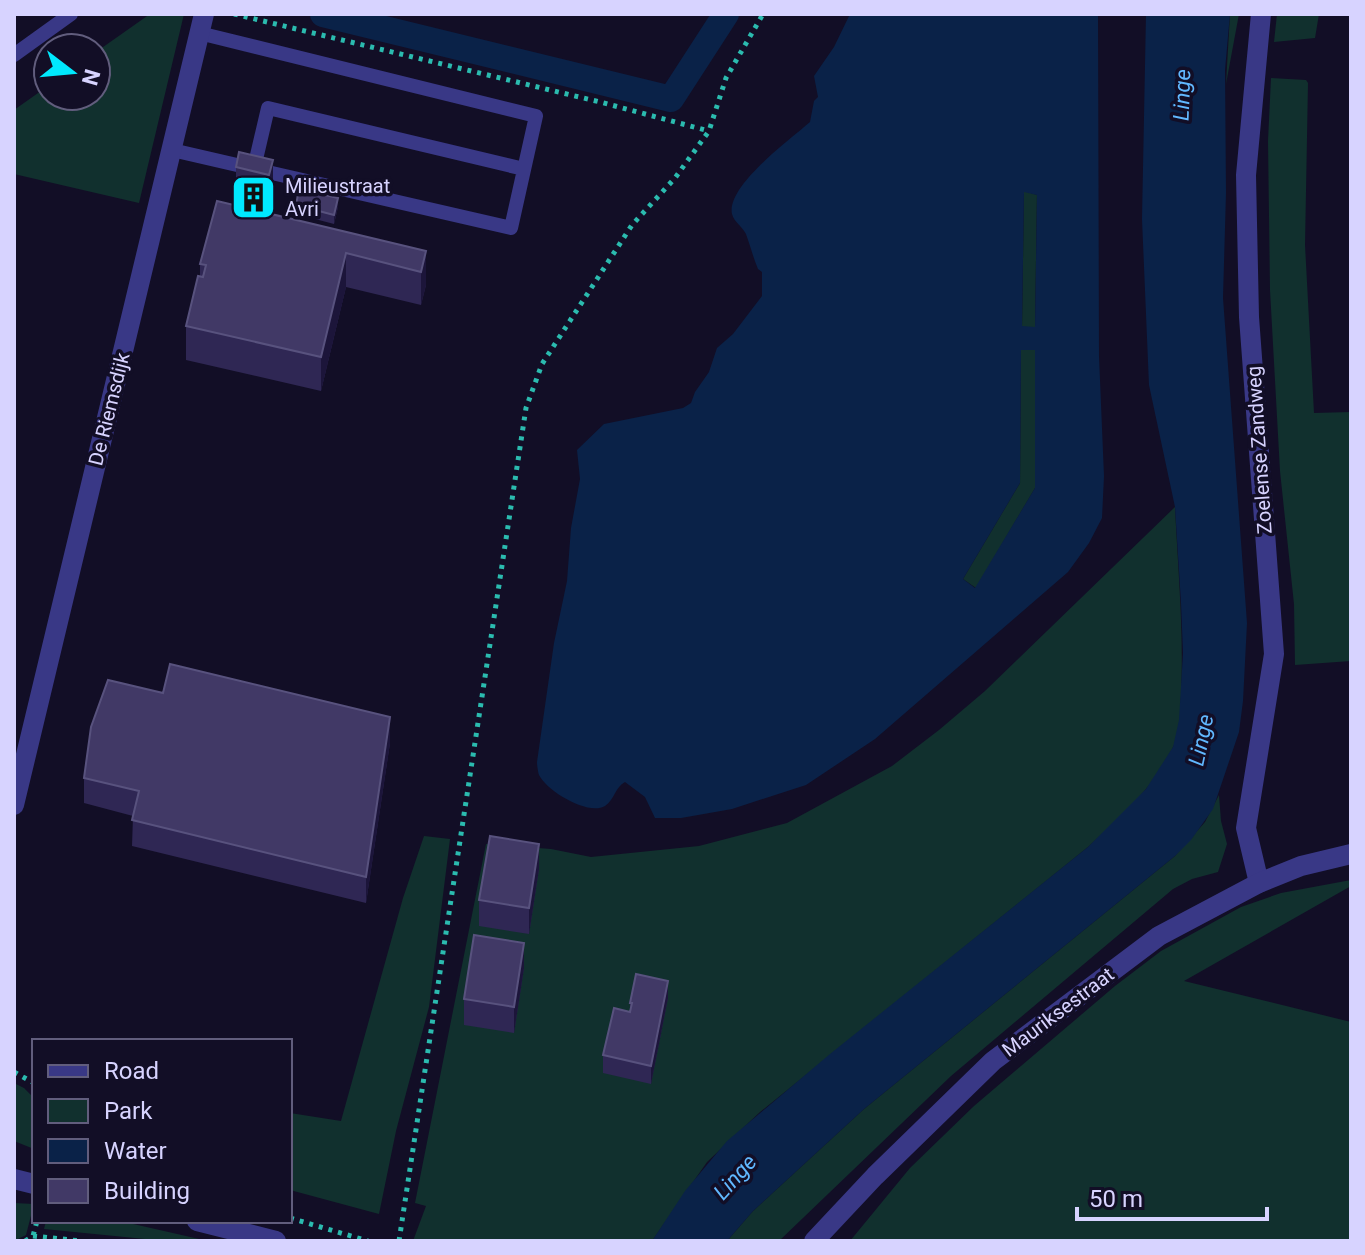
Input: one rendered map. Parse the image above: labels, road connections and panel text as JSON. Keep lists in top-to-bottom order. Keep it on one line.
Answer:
{"streets":{"street":["De Riemsdijk","Zoelense Zandweg","Mauriksestraat"]},"crossings":[["Zoelense Zandweg","Mauriksestraat"]],"water":["Linge"],"places":{"building":["Milieustraat Avri"]},"legend":["Road","Park","Water","Building"],"scale_bar":"50 m","north":"right"}
